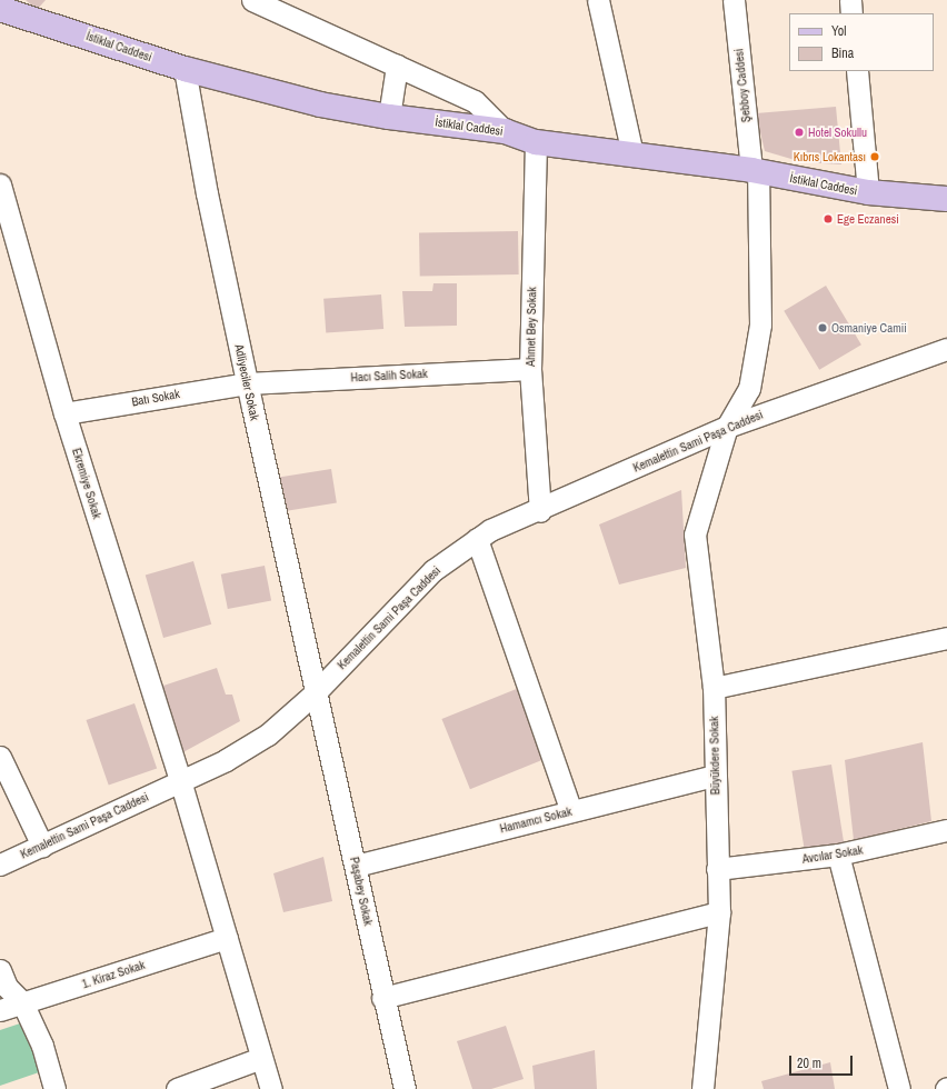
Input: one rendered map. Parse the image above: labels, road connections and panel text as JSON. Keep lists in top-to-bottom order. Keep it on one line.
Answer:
{"streets":{"main road":["İstiklal Caddesi"],"street":["Şebboy Caddesi","Ahmet Bey Sokak","Hacı Salih Sokak","Adliyeciler Sokak","Batı Sokak","Kemalettin Sami Paşa Caddesi","Ekremiye Sokak","Büyükdere Sokak","Hamamcı Sokak","Avcılar Sokak","Paşabey Sokak","1. Kiraz Sokak"]},"crossings":[["İstiklal Caddesi","Şebboy Caddesi"],["İstiklal Caddesi","Ahmet Bey Sokak"],["İstiklal Caddesi","Adliyeciler Sokak"],["Şebboy Caddesi","Kemalettin Sami Paşa Caddesi"],["Şebboy Caddesi","Büyükdere Sokak"],["Ahmet Bey Sokak","Hacı Salih Sokak"],["Ahmet Bey Sokak","Kemalettin Sami Paşa Caddesi"],["Hacı Salih Sokak","Adliyeciler Sokak"],["Hacı Salih Sokak","Batı Sokak"],["Adliyeciler Sokak","Batı Sokak"],["Adliyeciler Sokak","Kemalettin Sami Paşa Caddesi"],["Adliyeciler Sokak","Paşabey Sokak"],["Batı Sokak","Ekremiye Sokak"],["Kemalettin Sami Paşa Caddesi","Ekremiye Sokak"],["Kemalettin Sami Paşa Caddesi","Büyükdere Sokak"],["Kemalettin Sami Paşa Caddesi","Paşabey Sokak"],["Ekremiye Sokak","1. Kiraz Sokak"],["Büyükdere Sokak","Hamamcı Sokak"],["Büyükdere Sokak","Avcılar Sokak"],["Hamamcı Sokak","Paşabey Sokak"]],"places":["Hotel Sokullu","Kıbrıs Lokantası","Ege Eczanesi","Osmaniye Camii"],"legend":["Yol","Bina"],"scale_bar":"20 m"}
